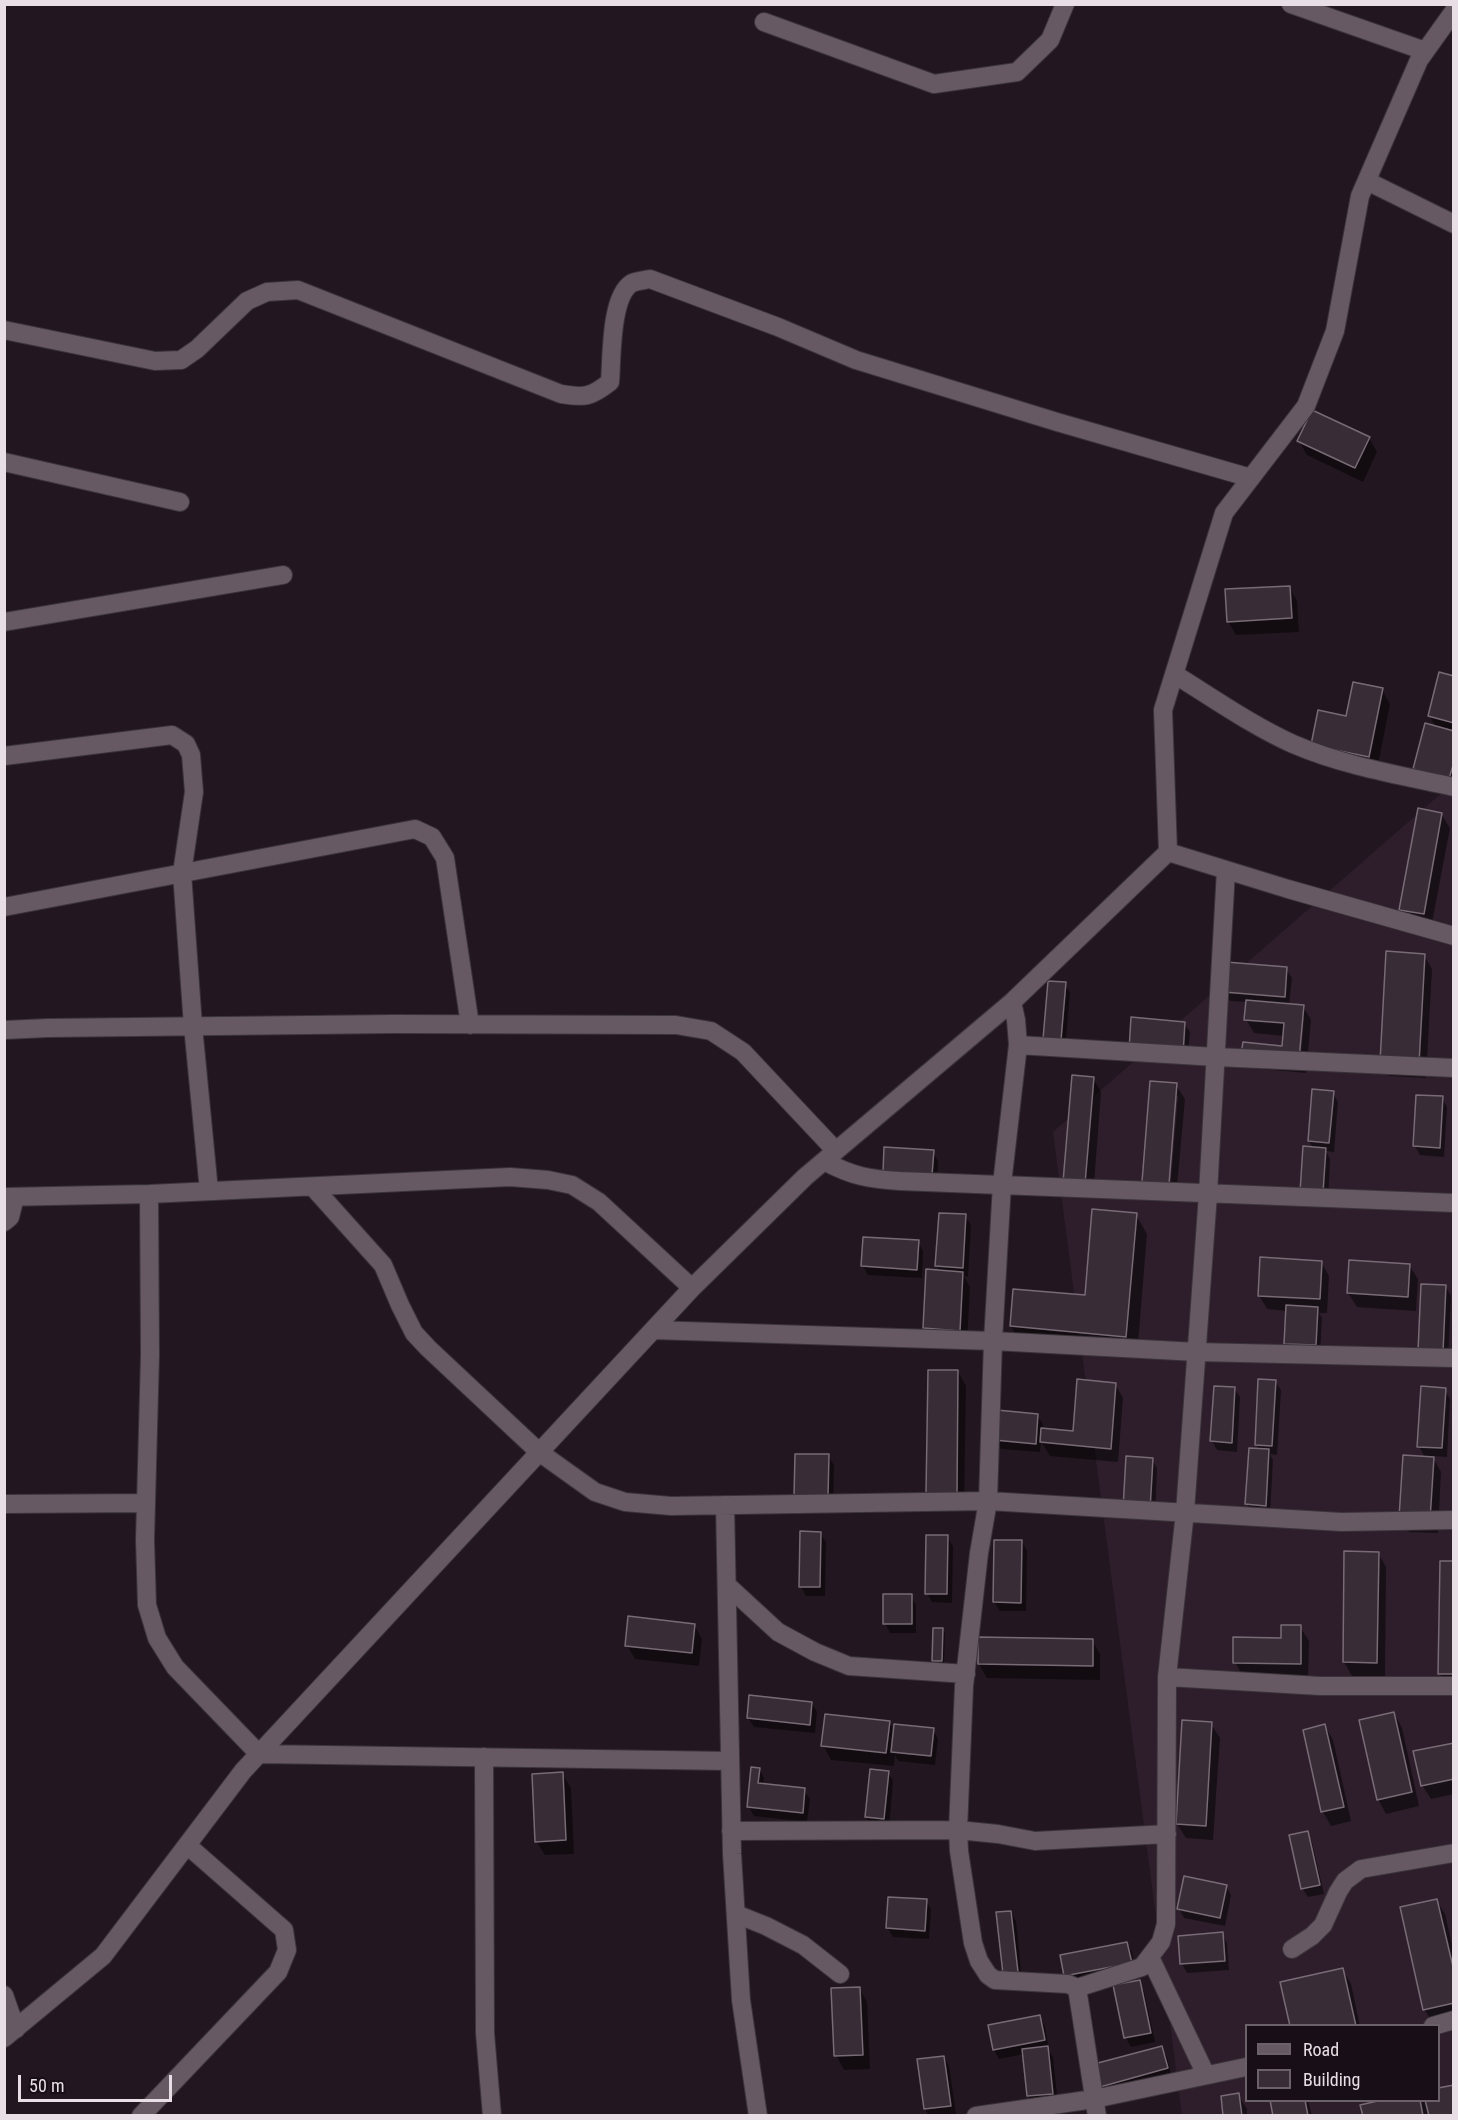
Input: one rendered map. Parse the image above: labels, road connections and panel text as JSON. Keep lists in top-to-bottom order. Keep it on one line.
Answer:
{"legend":["Road","Building"],"scale_bar":"50 m"}
